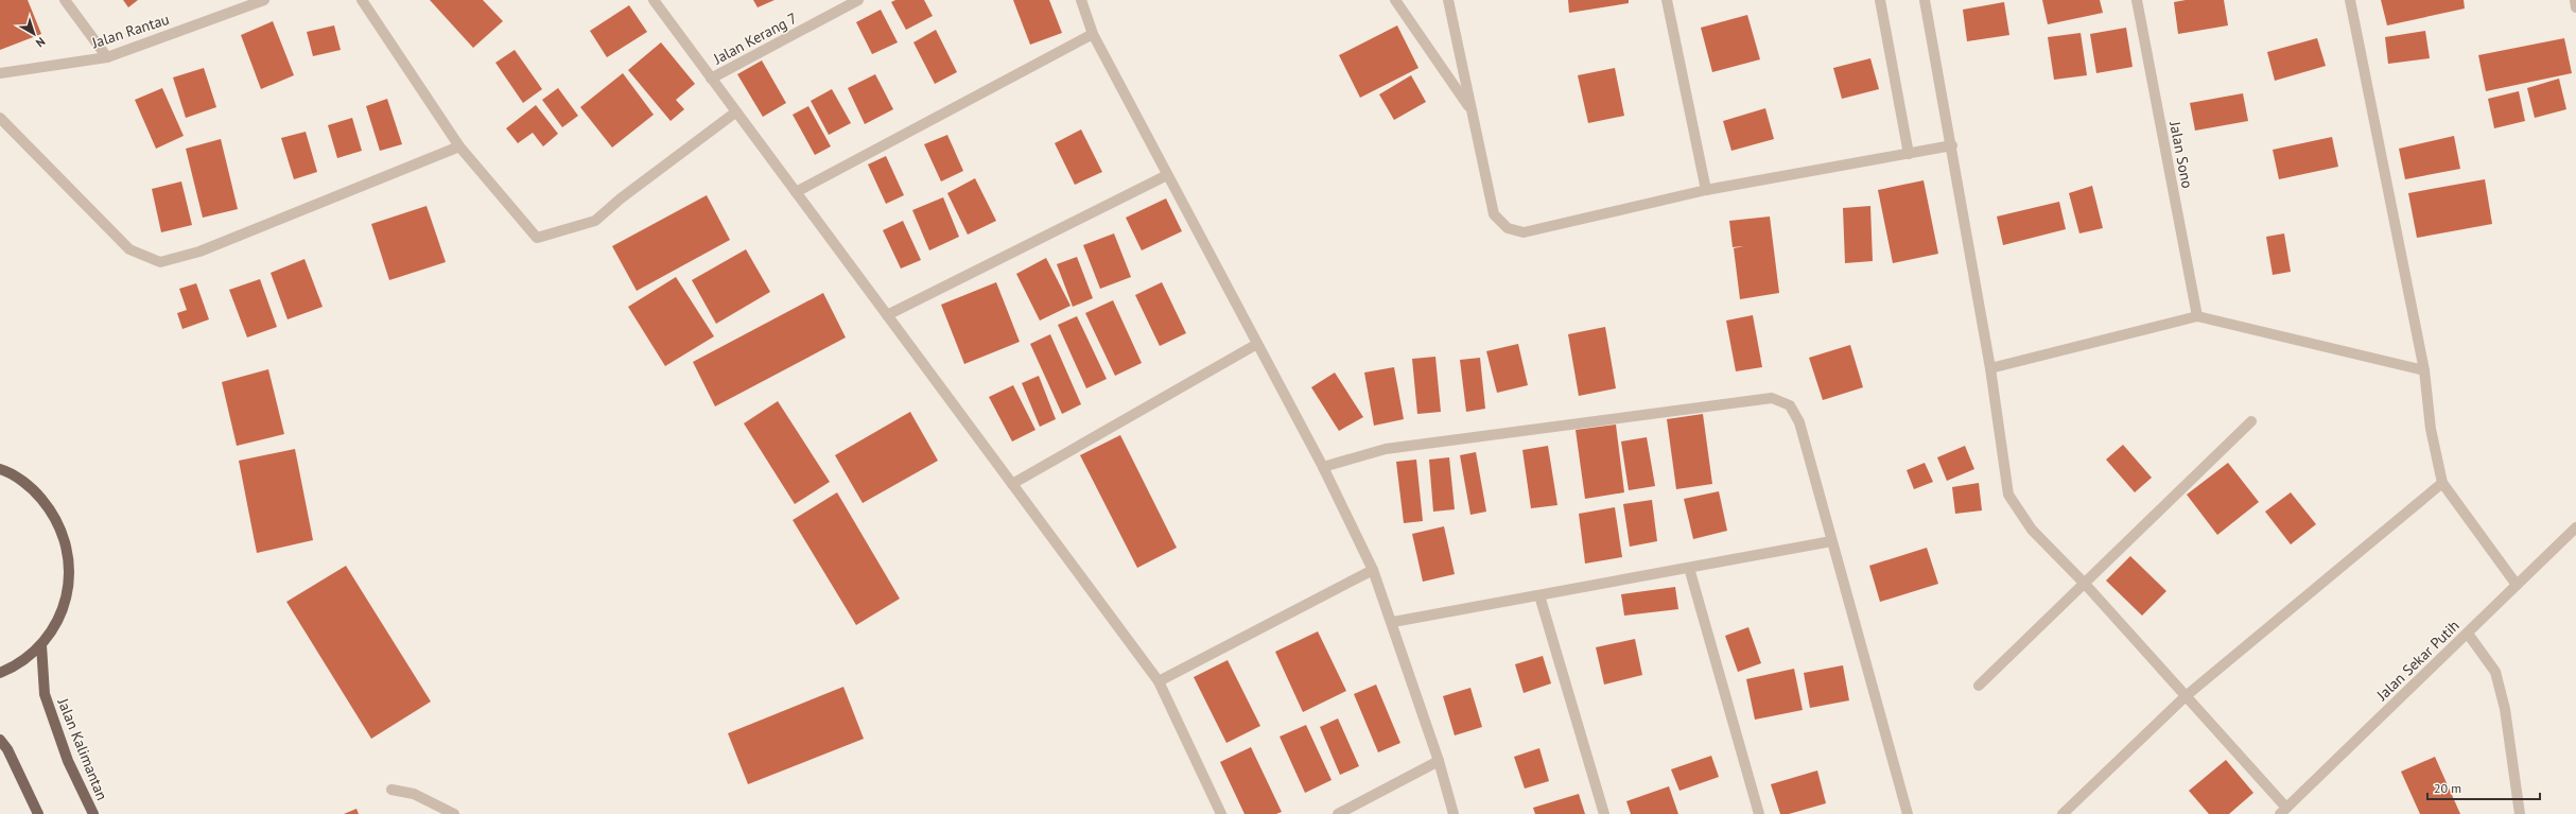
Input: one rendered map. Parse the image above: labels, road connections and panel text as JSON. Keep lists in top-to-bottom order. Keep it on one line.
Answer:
{"streets":{"main road":["Jalan Kalimantan"],"street":["Jalan Rantau","Jalan Kerang 7","Jalan Sono","Jalan Sekar Putih"]},"scale_bar":"20 m","north":"bottom right"}
